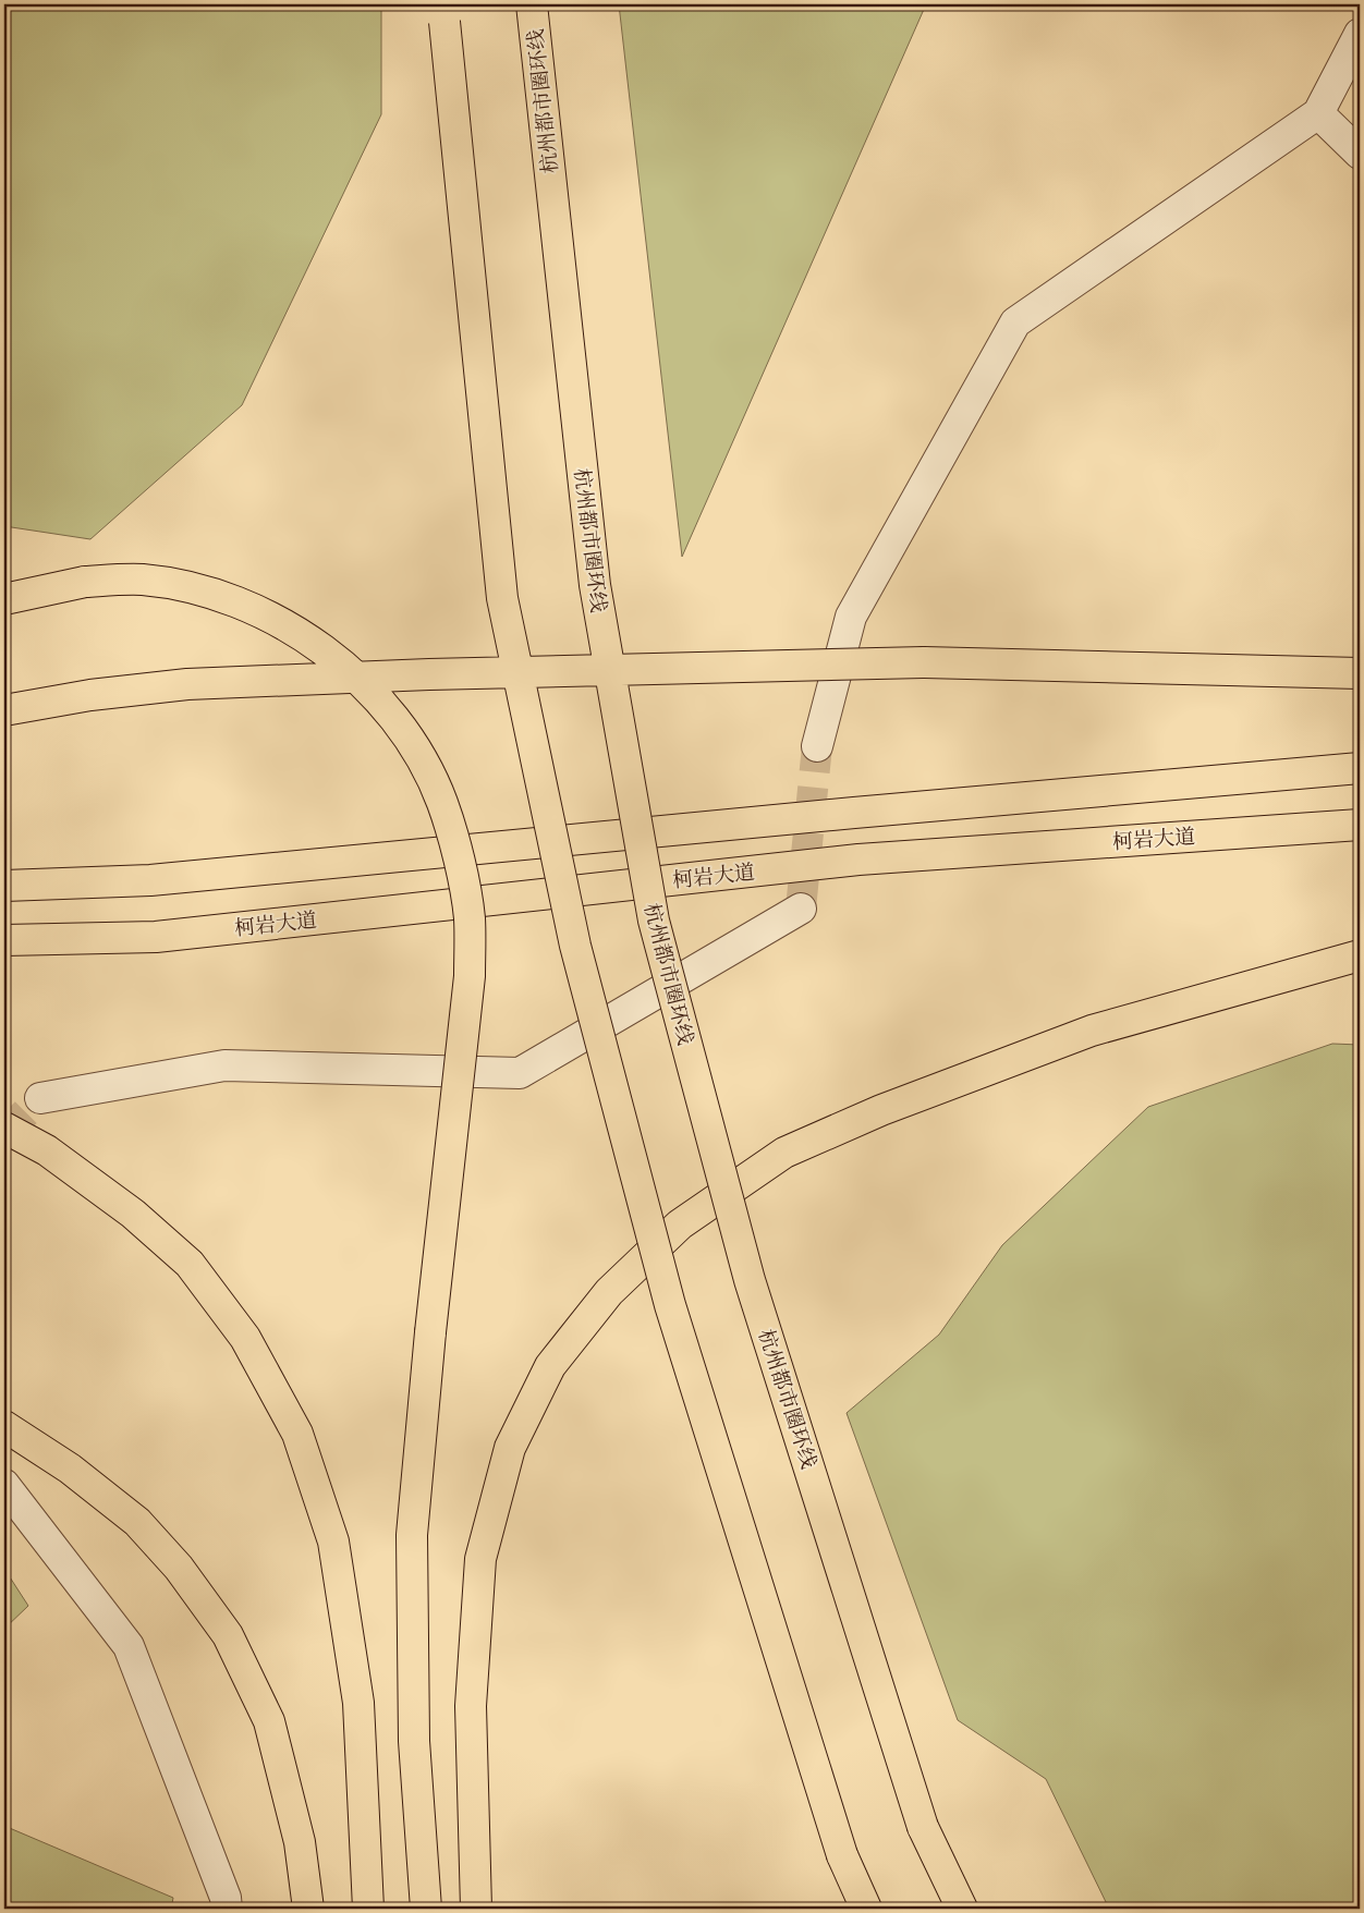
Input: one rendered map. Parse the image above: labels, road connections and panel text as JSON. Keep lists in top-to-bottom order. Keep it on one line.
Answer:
{"streets":{"main road":["杭州都市圈环线","柯岩大道"]}}
